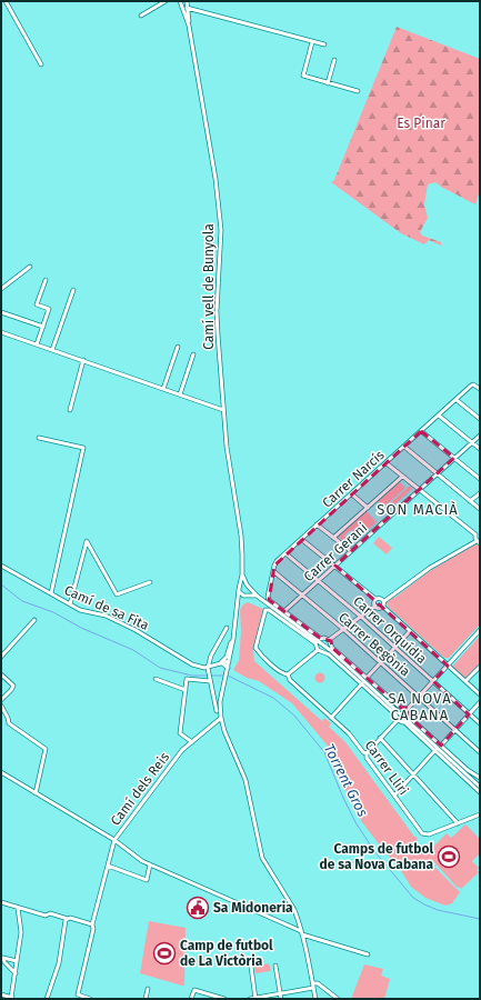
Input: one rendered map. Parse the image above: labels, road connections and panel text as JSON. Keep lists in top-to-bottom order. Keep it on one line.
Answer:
{"streets":{"street":["Camí vell de Bunyola","Carrer Narcís","Carrer Gerani","Camí de sa Fita","Carrer Orquídia","Carrer Begònia","Carrer Lliri","Camí dels Reis"]},"crossings":[["Camí vell de Bunyola","Camí de sa Fita"],["Camí vell de Bunyola","Camí dels Reis"],["Carrer Narcís","Carrer Gerani"],["Carrer Narcís","Carrer Orquídia"],["Carrer Narcís","Carrer Begònia"],["Carrer Gerani","Carrer Orquídia"],["Carrer Gerani","Carrer Begònia"]],"districts":["SON MACIÀ","SA NOVA CABANA"],"water":["Torrent Gros"],"parks":["Es Pinar"],"places":{"sports":["Camps de futbol de sa Nova Cabana","Camp de futbol de La Victòria"],"public building":["Sa Midoneria"]}}
